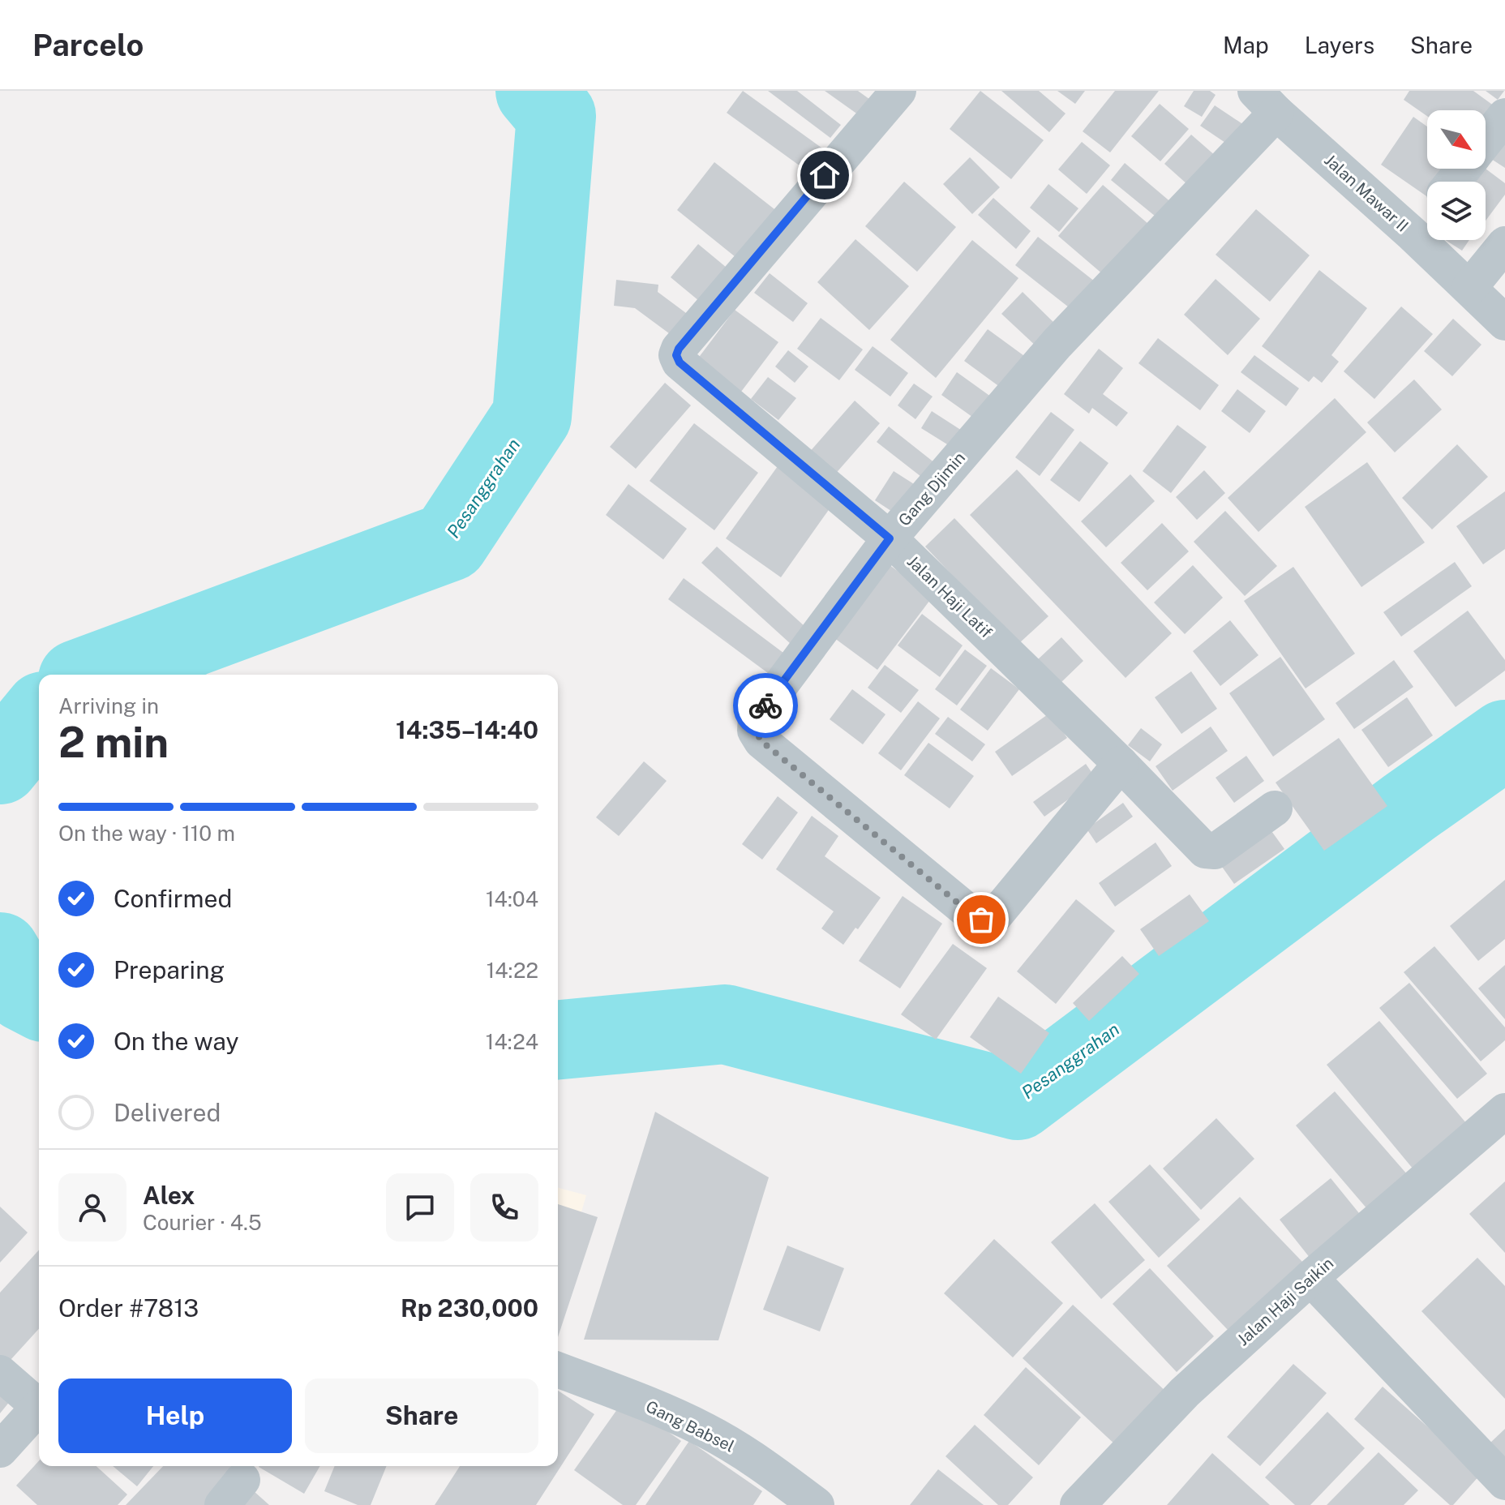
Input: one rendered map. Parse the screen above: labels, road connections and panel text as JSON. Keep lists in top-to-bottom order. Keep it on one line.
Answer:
{"streets":{"street":["Jalan Mawar II","Gang Djimin","Jalan Haji Latif","Jalan Haji Saikin","Gang Babsel"]},"crossings":[["Jalan Mawar II","Gang Djimin"],["Gang Djimin","Jalan Haji Latif"]],"water":["Pesanggrahan"],"north":"bottom right","page":{"header":"Parcelo","nav":["Map","Layers","Share"],"heading":["2 min","Arriving in","14:35–14:40"],"panel":["Alex","Courier · 4.5","Order #7813","Rp 230,000"],"bar":"On the way · 110 m","list":[["Confirmed","14:04"],["Preparing","14:22"],["On the way","14:24"],"Delivered"],"buttons":["Help","Share"]}}
